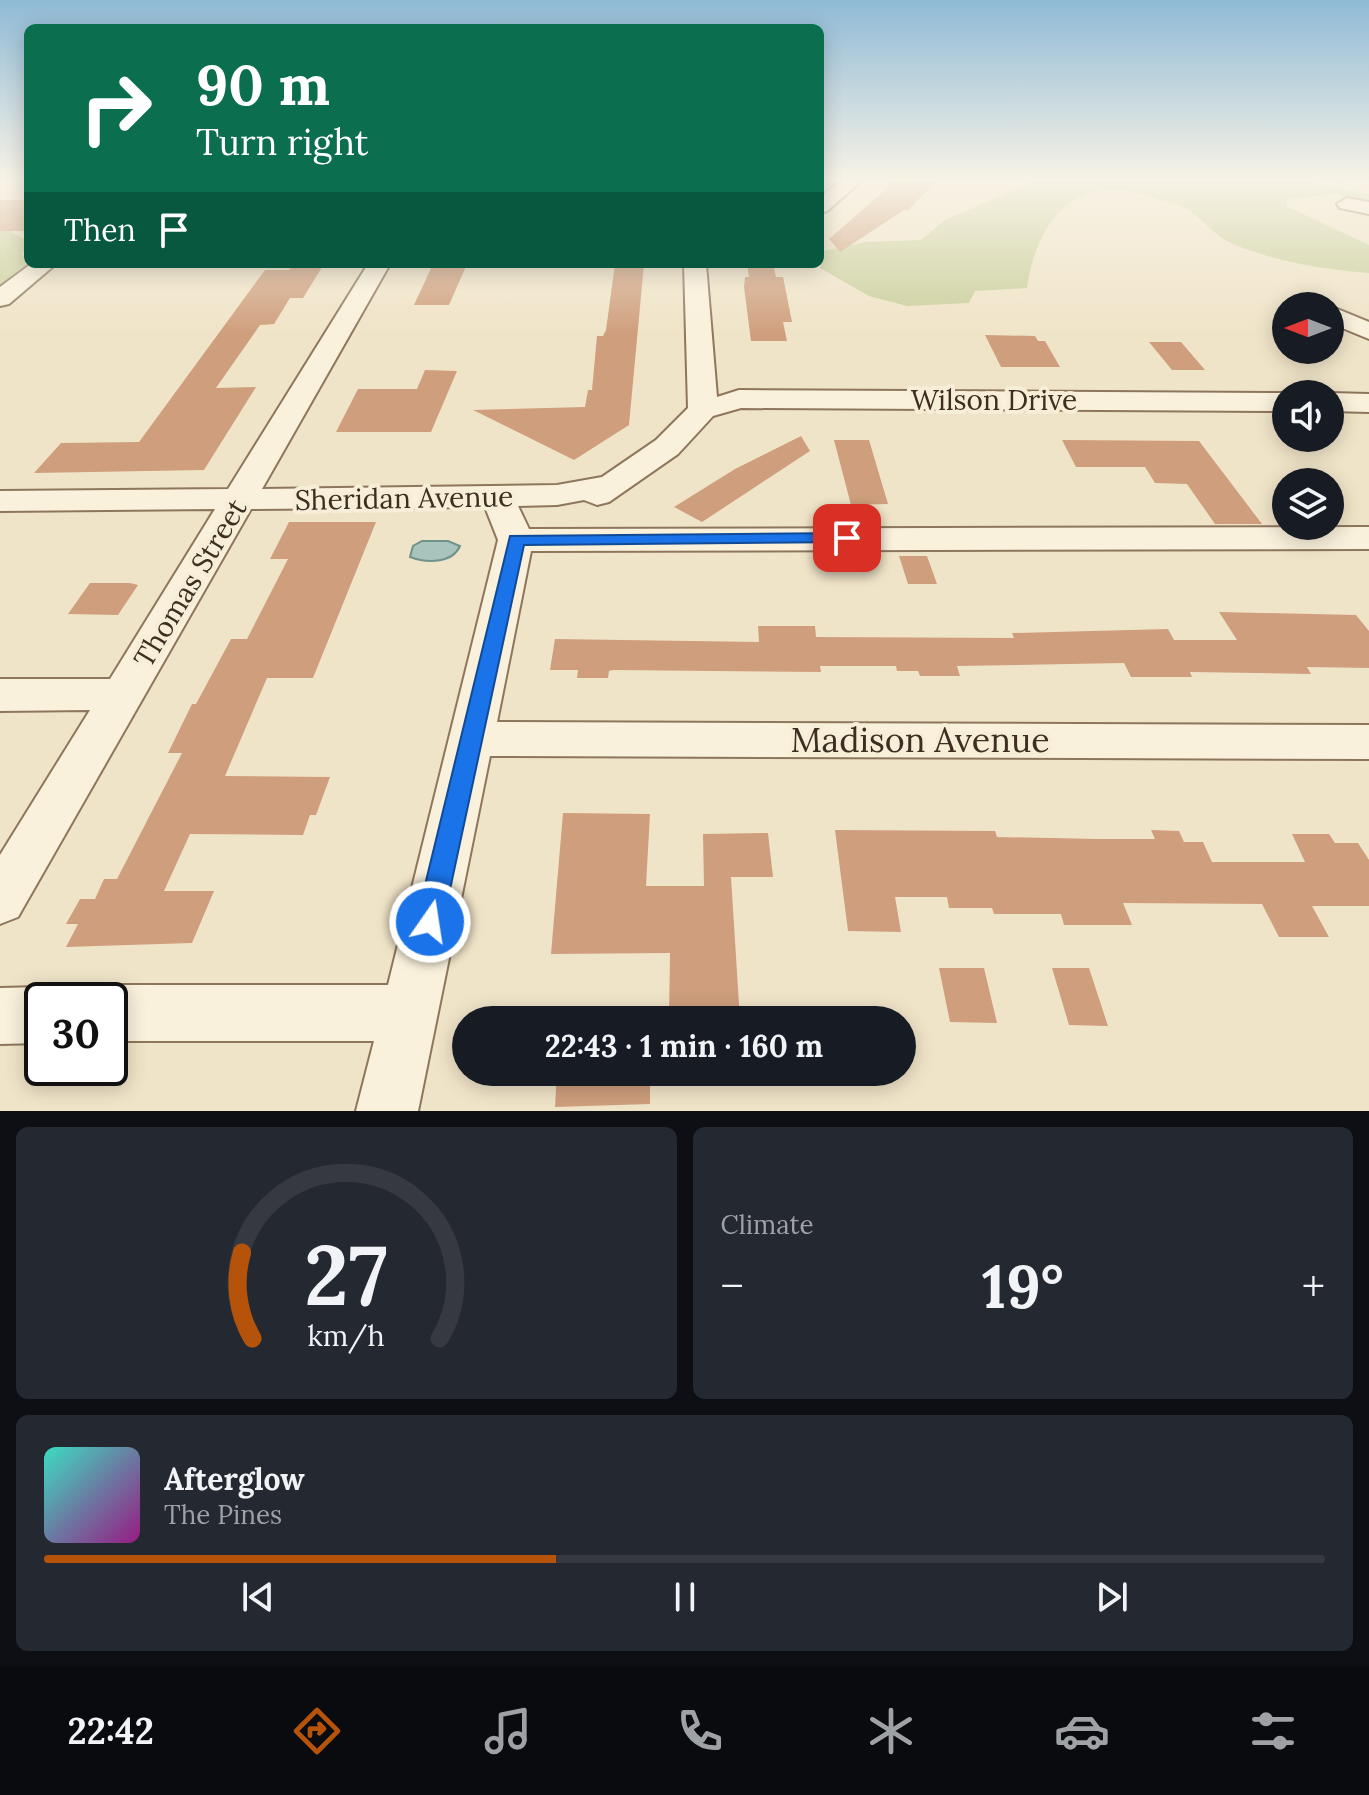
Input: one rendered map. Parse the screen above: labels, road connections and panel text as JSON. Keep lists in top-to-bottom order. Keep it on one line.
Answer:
{"streets":{"street":["Wilson Drive","Sheridan Avenue","Thomas Street","Madison Avenue"]},"crossings":[["Sheridan Avenue","Thomas Street"]],"north":"left","page":{"turn":["90 m","Turn right"],"then":"Then","limit":"30","trip":"22:43 · 1 min · 160 m","tile":"Climate","heat":["−","19°","+"],"song":["Afterglow","The Pines"],"tabs":"22:42","gauge":["27","km/h"]}}
